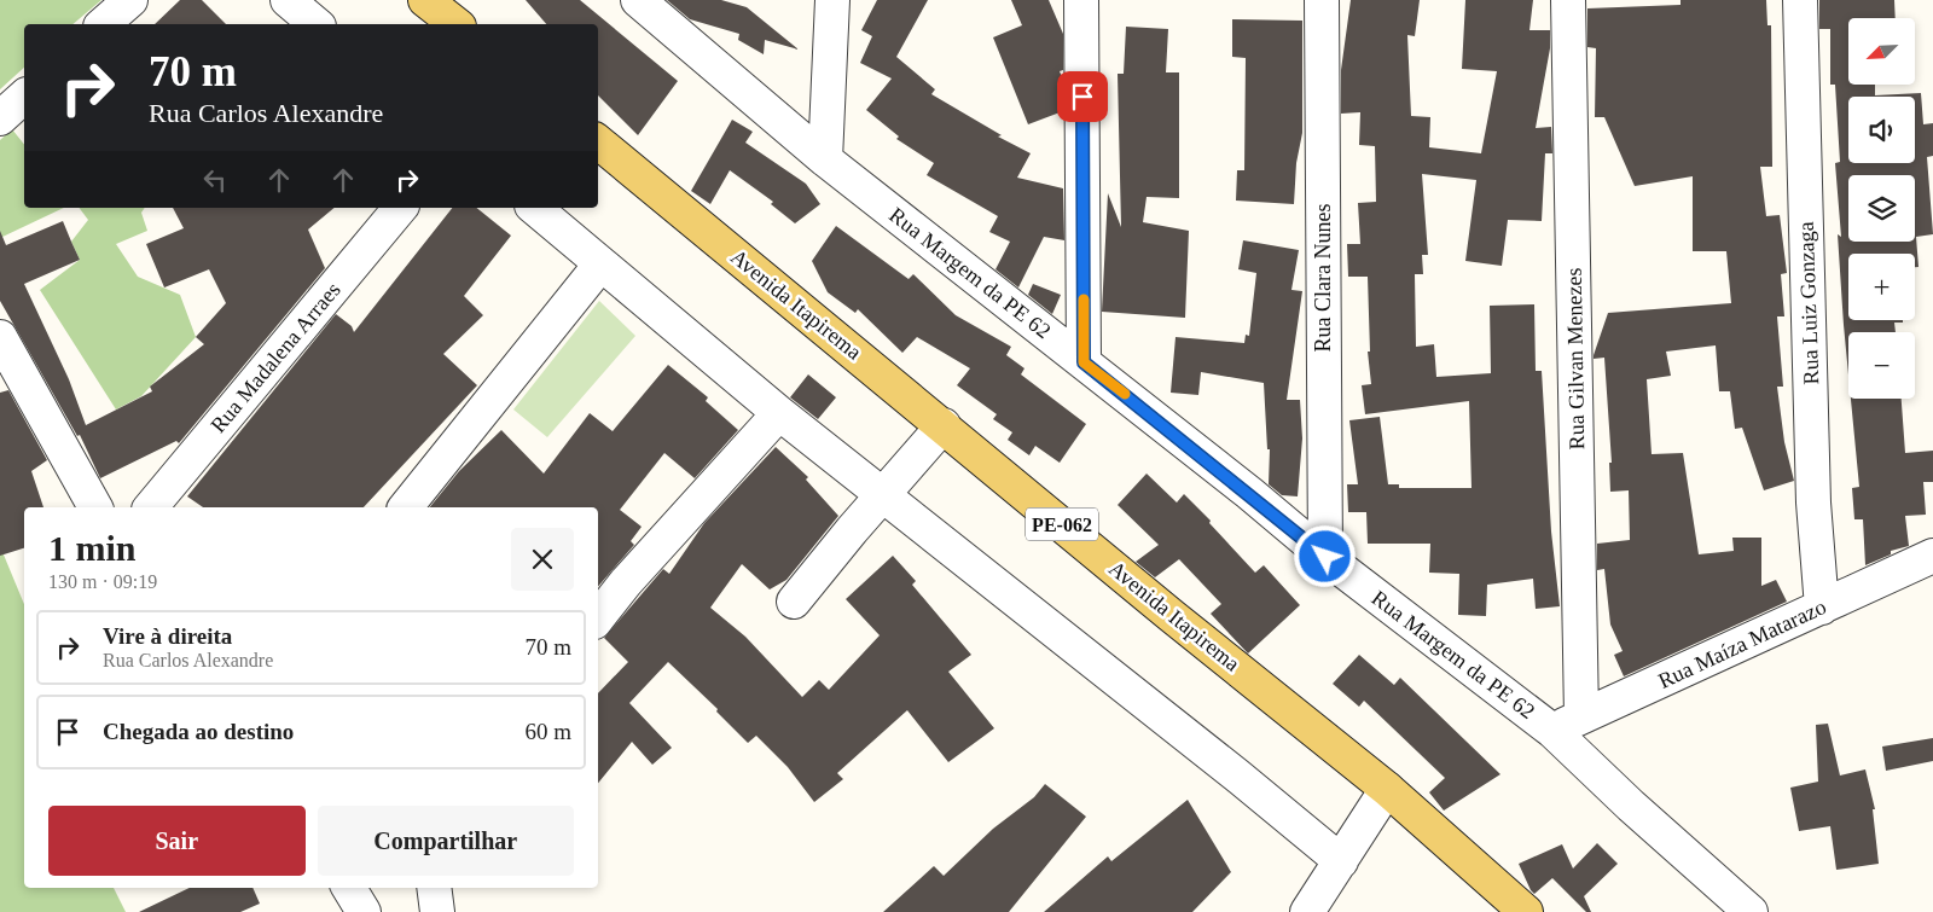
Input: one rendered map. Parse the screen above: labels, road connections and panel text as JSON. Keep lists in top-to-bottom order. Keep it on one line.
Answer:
{"streets":{"main road":["Avenida Itapirema","PE-062"],"street":["Rua Margem da PE 62","Rua Clara Nunes","Rua Luiz Gonzaga","Rua Madalena Arraes","Rua Gilvan Menezes","Rua Maíza Matarazo"]},"crossings":[["Rua Margem da PE 62","Rua Clara Nunes"],["Rua Margem da PE 62","Rua Maíza Matarazo"],["Rua Luiz Gonzaga","Rua Maíza Matarazo"],["Rua Gilvan Menezes","Rua Maíza Matarazo"]],"north":"bottom left","page":{"map_buttons":["+","−"],"turn":["70 m","Rua Carlos Alexandre"],"heading":["1 min","130 m · 09:19"],"list":[{"name":"Vire à direita","note":"Rua Carlos Alexandre","value":"70 m"},{"name":"Chegada ao destino","value":"60 m"}],"buttons":["Sair","Compartilhar"]}}
